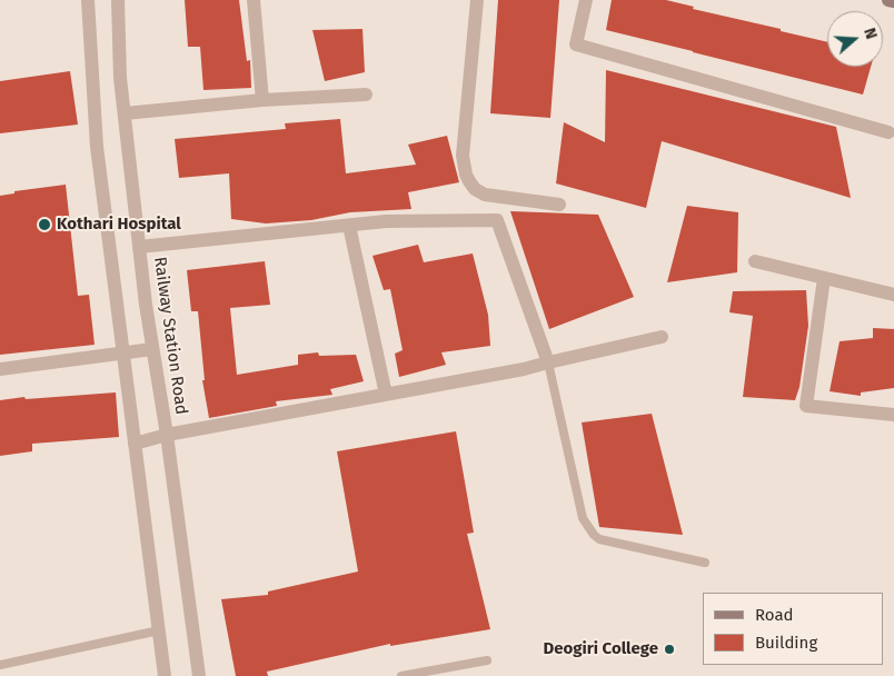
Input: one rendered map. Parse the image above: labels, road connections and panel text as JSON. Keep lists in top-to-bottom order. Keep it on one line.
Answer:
{"streets":{"street":["Railway Station Road"]},"places":["Kothari Hospital","Deogiri College"],"legend":["Road","Building"],"north":"right"}
